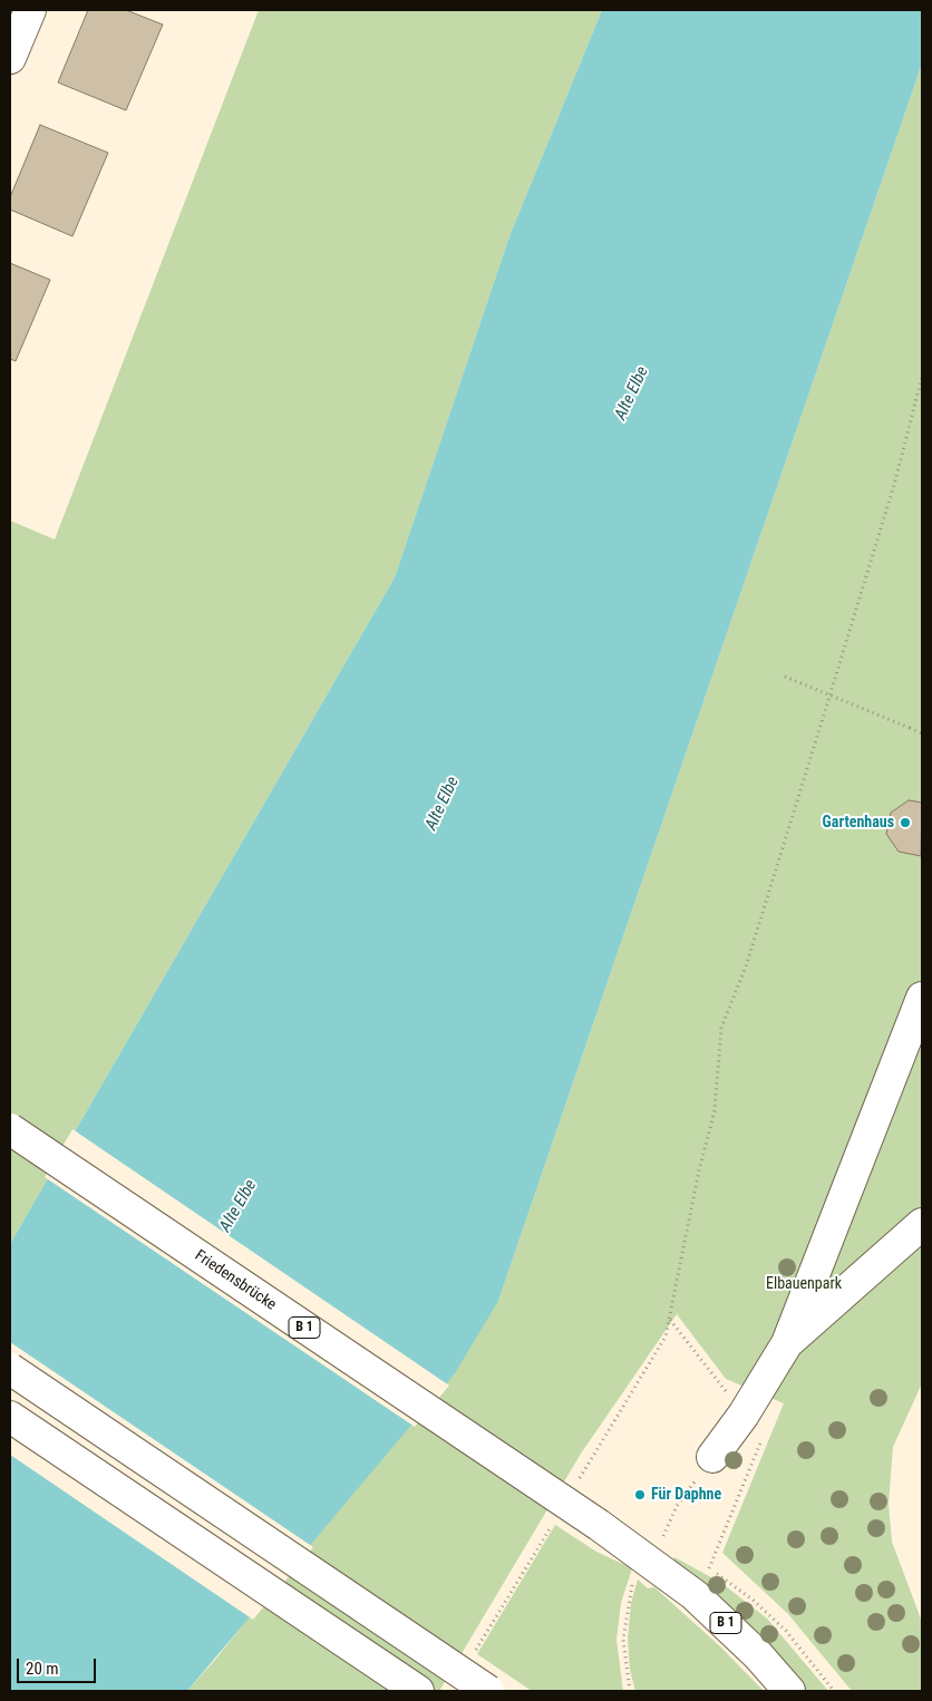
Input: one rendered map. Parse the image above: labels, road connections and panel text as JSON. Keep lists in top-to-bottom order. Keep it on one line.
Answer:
{"streets":{"main road":["Friedensbrücke","B 1"]},"water":["Alte Elbe"],"parks":["Elbauenpark"],"places":["Gartenhaus","Für Daphne"],"scale_bar":"20 m"}
